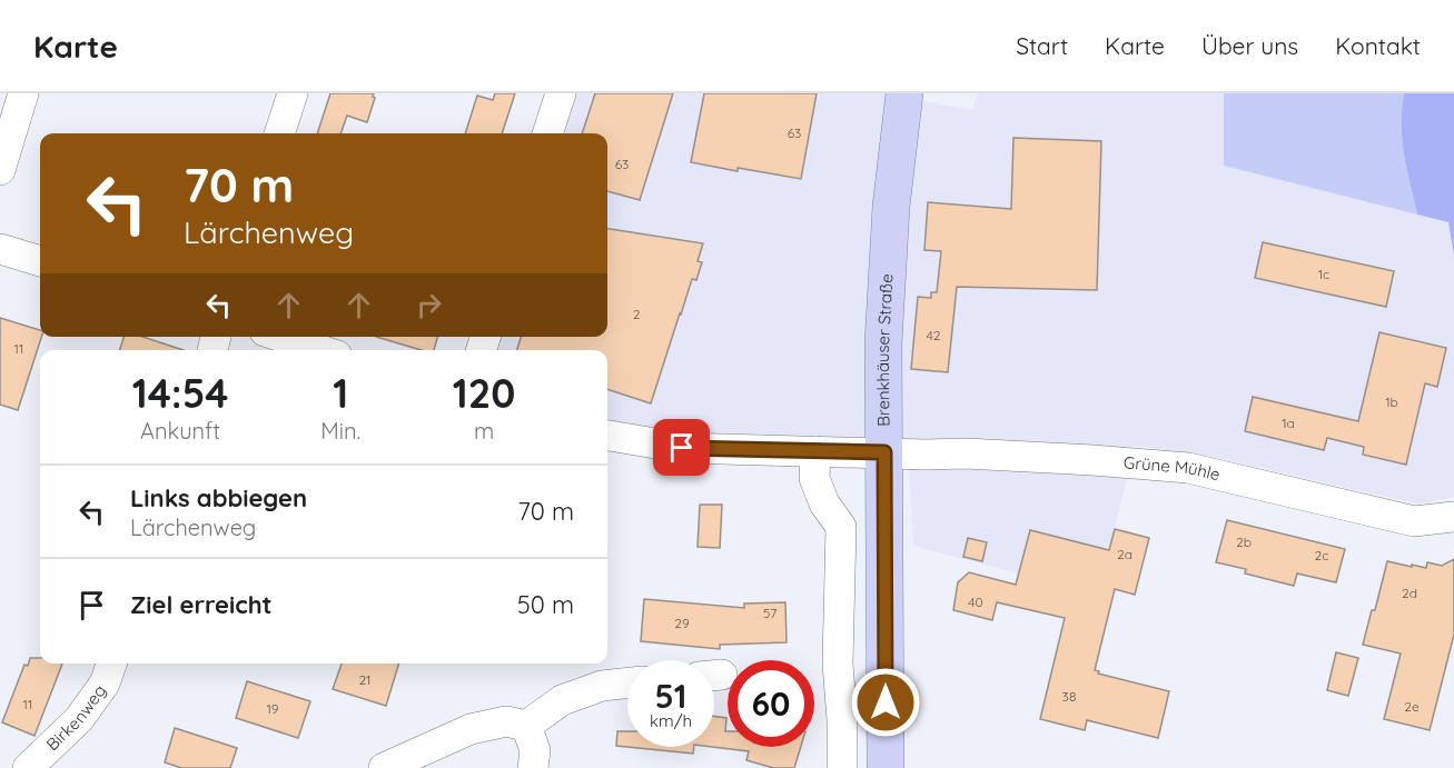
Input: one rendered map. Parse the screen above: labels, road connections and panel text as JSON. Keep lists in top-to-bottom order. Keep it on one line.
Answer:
{"streets":{"main road":["Brenkhäuser Straße"],"street":["Grüne Mühle","Birkenweg"]},"crossings":[["Brenkhäuser Straße","Grüne Mühle"]],"house_numbers":["63","63","1c","2","42","11","1b","1a","2b","2a","2c","2d","40","57","29","21","38","11","2e","19"],"page":{"header":"Karte","nav":["Start","Karte","Über uns","Kontakt"],"turn":["70 m","Lärchenweg"],"eta":["14:54","Ankunft","1","Min.","120","m"],"list":[{"name":"Links abbiegen","note":"Lärchenweg","value":"70 m"},{"name":"Ziel erreicht","value":"50 m"}],"speed":"51 km/h","limit":"60"}}
